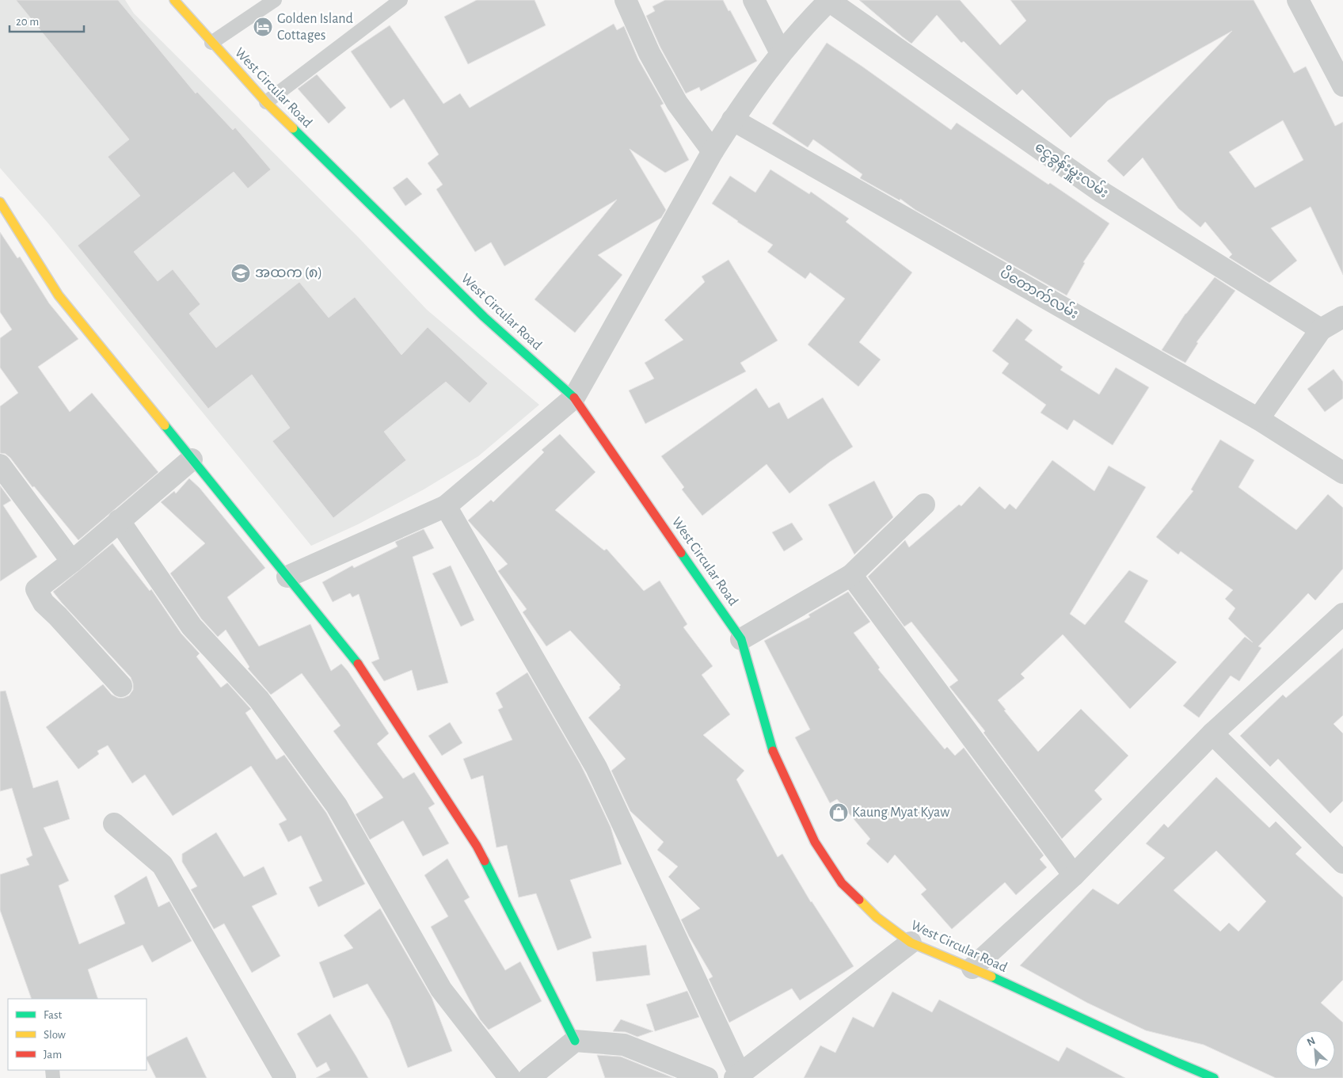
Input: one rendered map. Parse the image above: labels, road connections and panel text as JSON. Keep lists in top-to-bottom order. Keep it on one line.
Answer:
{"streets":{"street":["West Circular Road","ငွေခွန်းမှူးလမ်း","ပိတောက်လမ်း"]},"places":{"hotel":["Golden Island Cottages"],"school or university":["အထက (၈)"],"shop":["Kaung Myat Kyaw"]},"legend":["Fast","Slow","Jam"],"scale_bar":"20 m","north":"top left"}
